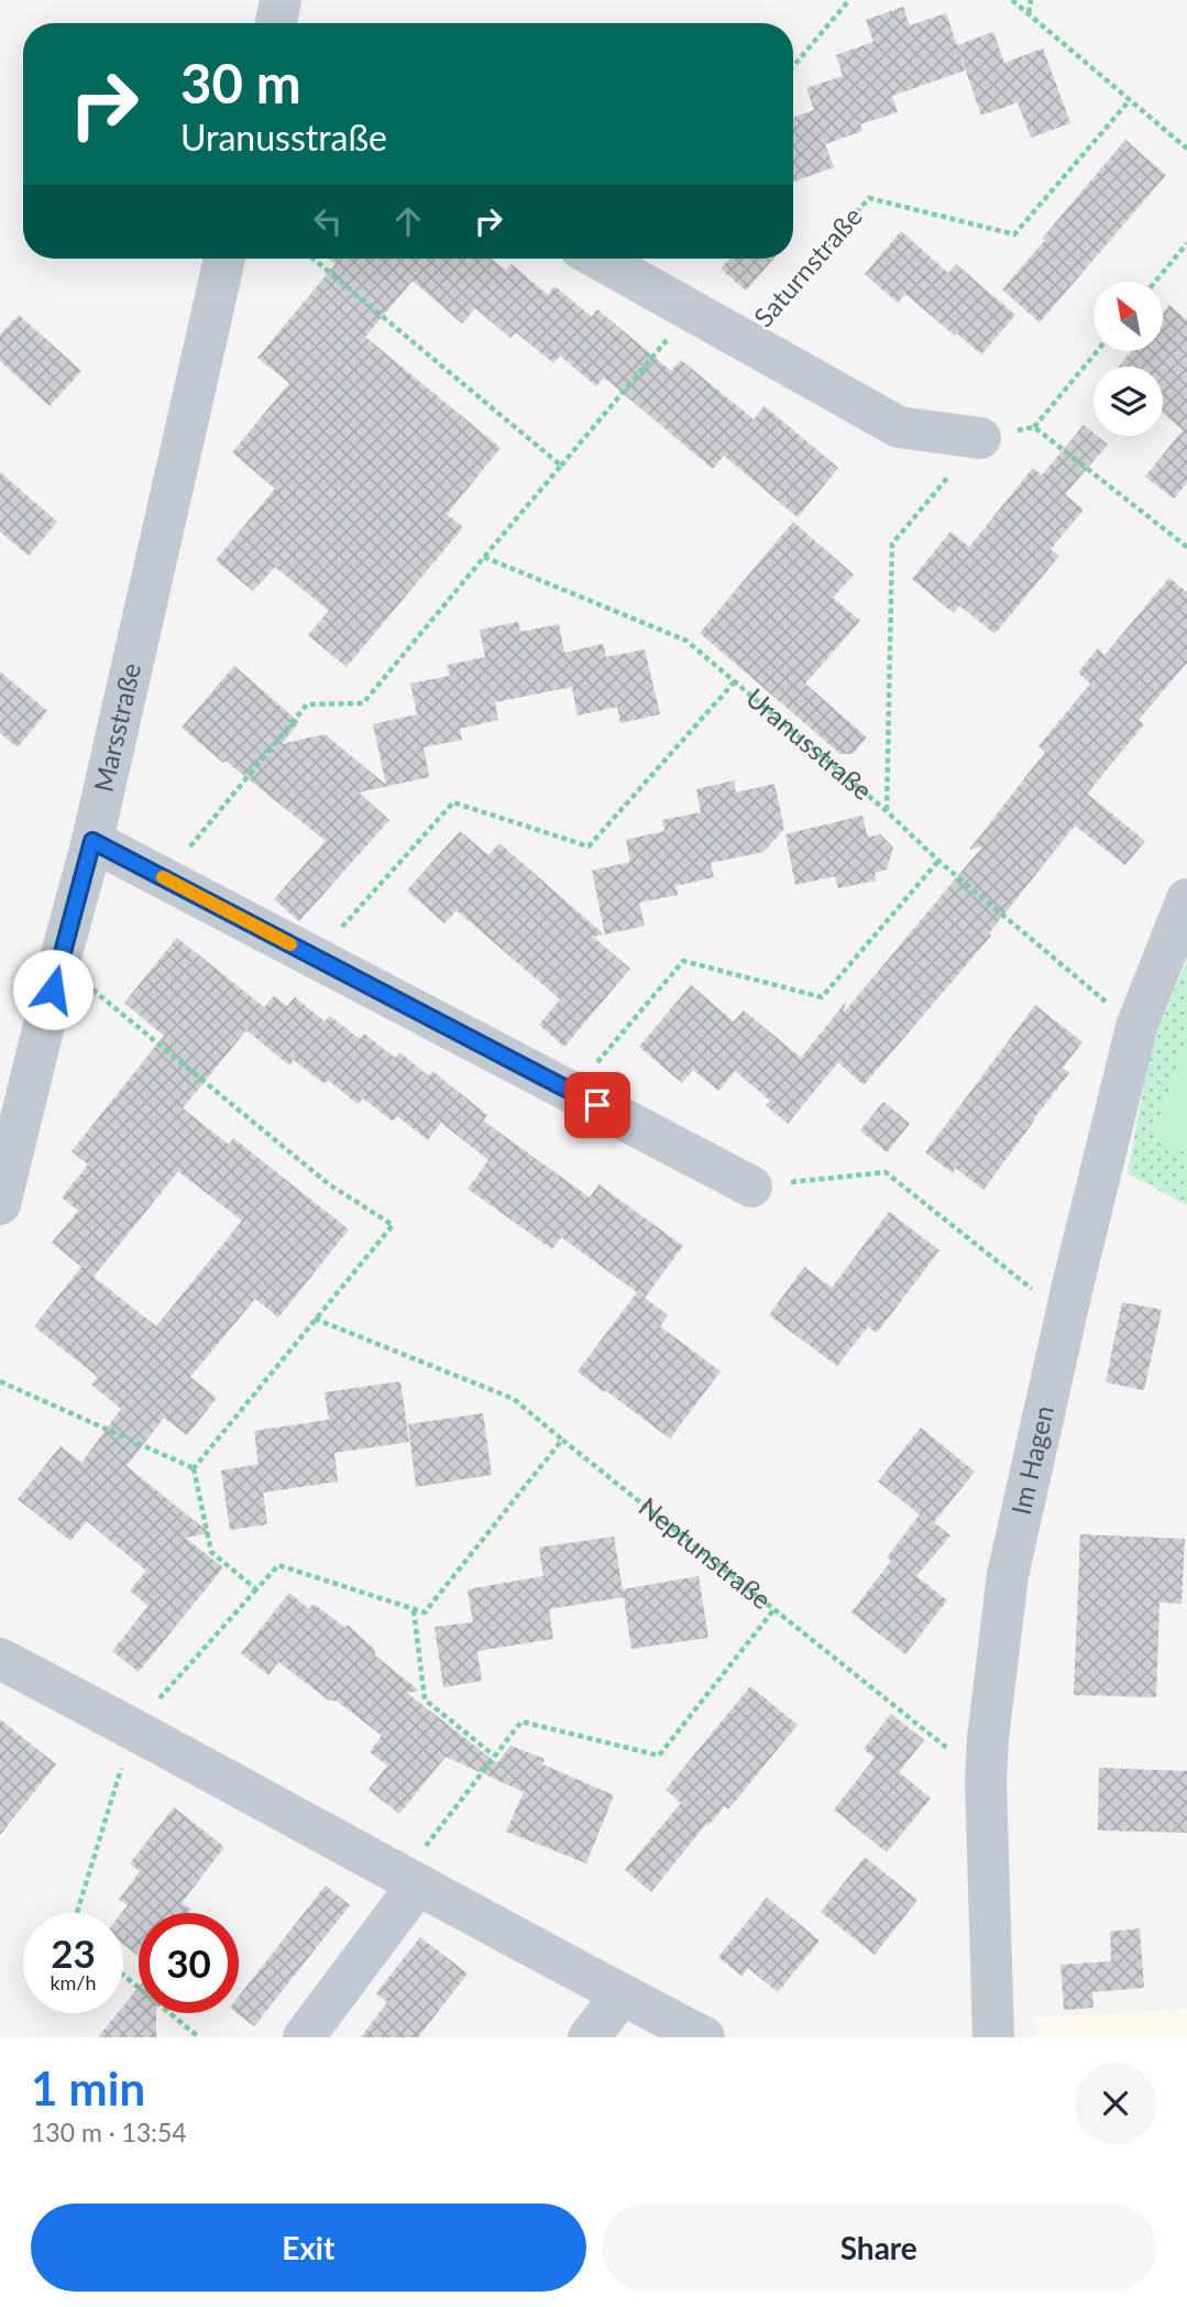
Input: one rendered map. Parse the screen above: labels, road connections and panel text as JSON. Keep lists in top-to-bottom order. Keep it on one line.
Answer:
{"streets":{"street":["Saturnstraße","Marsstraße","Im Hagen"],"path":["Uranusstraße","Neptunstraße"]},"crossings":[["Uranusstraße","Im Hagen"]],"north":"top left","page":{"turn":["30 m","Uranusstraße"],"speed":"23 km/h","limit":"30","heading":["1 min","130 m · 13:54"],"buttons":["Exit","Share"]}}
